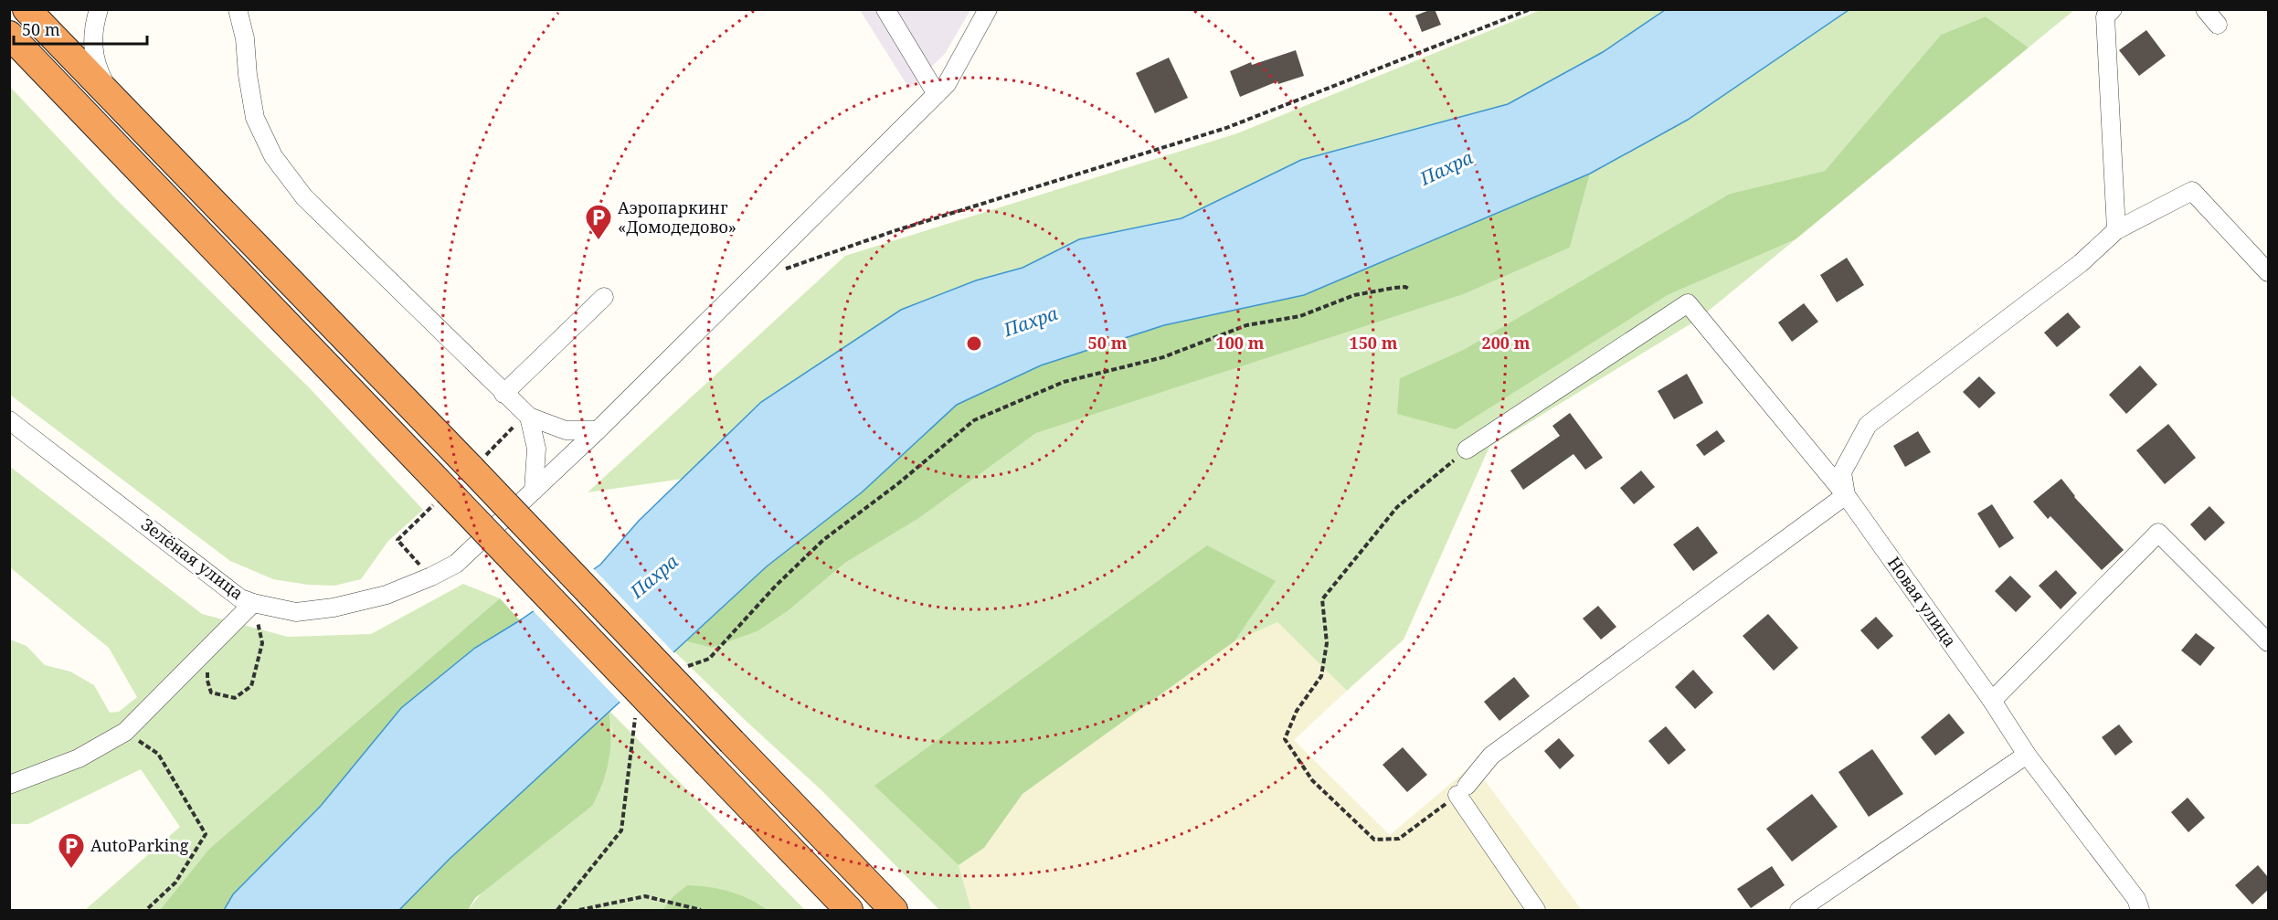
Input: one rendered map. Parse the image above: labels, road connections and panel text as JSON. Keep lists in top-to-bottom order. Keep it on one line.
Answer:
{"streets":{"street":["Зелёная улица","Новая улица"]},"water":["Пахра"],"places":{"parking":["Аэропаркинг «Домодедово»","AutoParking"]},"scale_bar":"50 m","rings":["50 m","100 m","150 m","200 m"]}
